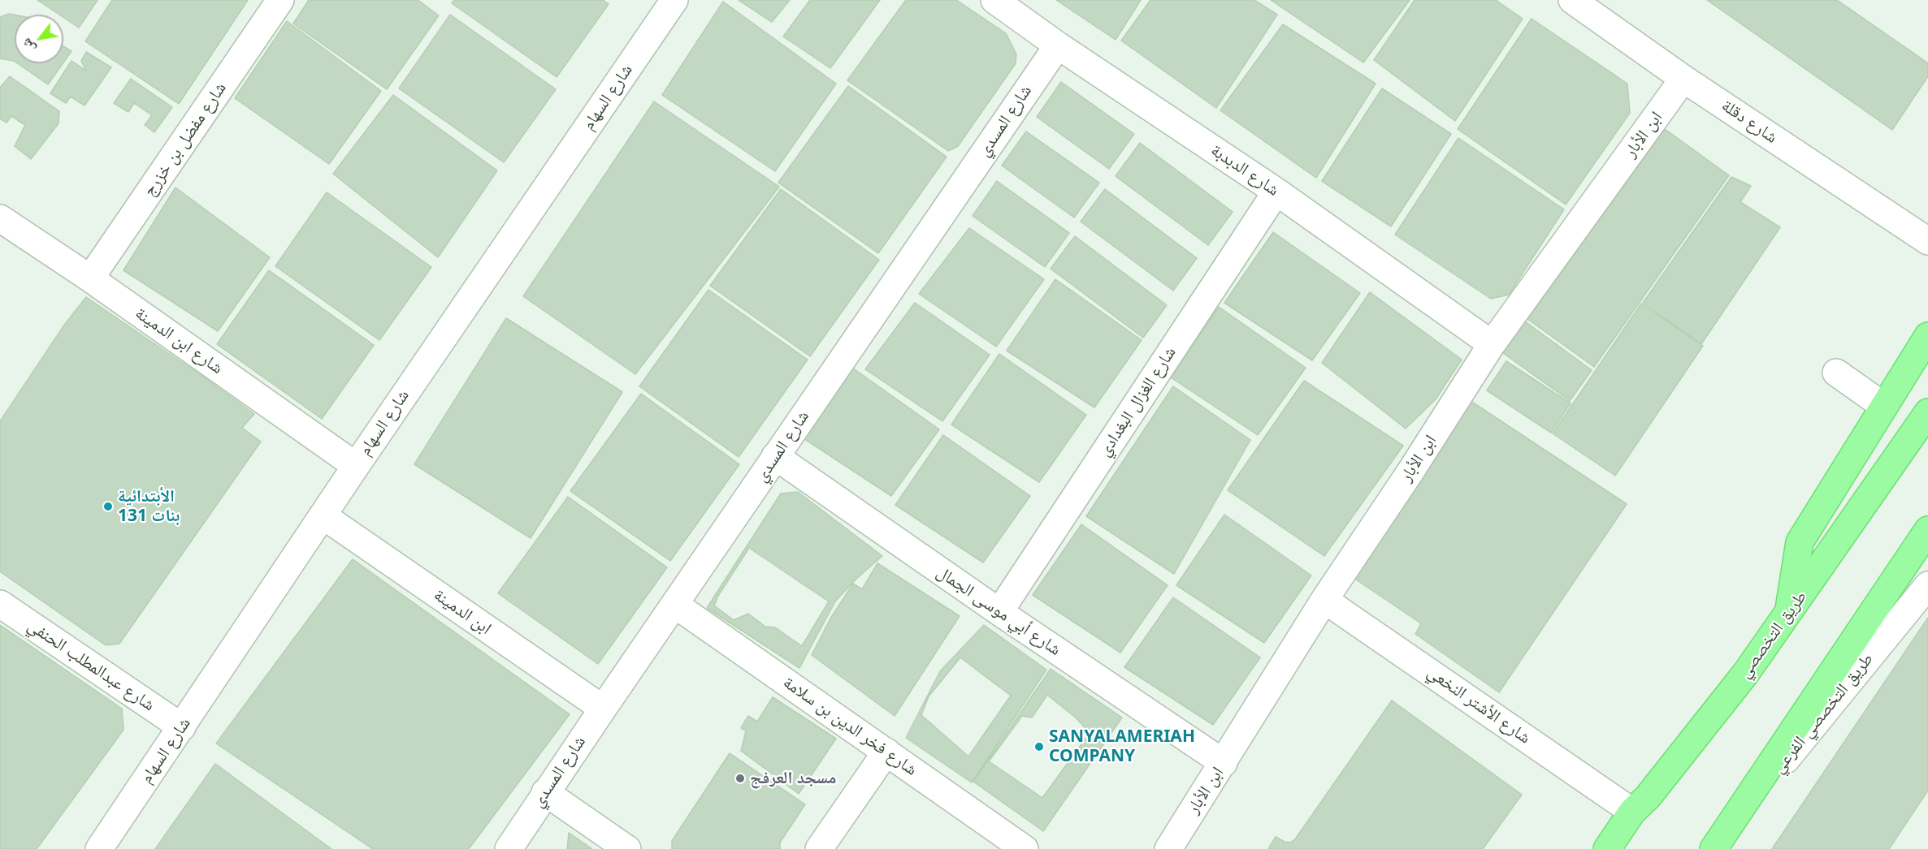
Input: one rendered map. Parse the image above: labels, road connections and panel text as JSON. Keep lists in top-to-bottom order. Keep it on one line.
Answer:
{"streets":{"main road":["طريق التخصصي"],"street":["شارع السهام","شارع المسدي","شارع دقلة","ابن الأبار","شارع مفضل بن خزرج","شارع الدبدبة","شارع ابن الدمينة","شارع الغزال البغدادي","شارع أبي موسى الجمال","ابن الدمينة","شارع عبدالمطلب الحنفي","شارع الأشتر النخعي","طريق التخصصي الفرعي","شارع فخر الدين بن سلامة"]},"crossings":[["شارع السهام","شارع ابن الدمينة"],["شارع السهام","ابن الدمينة"],["شارع السهام","شارع عبدالمطلب الحنفي"],["شارع المسدي","شارع الدبدبة"],["شارع المسدي","شارع أبي موسى الجمال"],["شارع المسدي","ابن الدمينة"],["شارع المسدي","شارع فخر الدين بن سلامة"],["شارع دقلة","ابن الأبار"],["ابن الأبار","شارع الدبدبة"],["ابن الأبار","شارع أبي موسى الجمال"],["ابن الأبار","شارع الأشتر النخعي"],["شارع مفضل بن خزرج","شارع ابن الدمينة"],["شارع الدبدبة","شارع الغزال البغدادي"],["شارع الغزال البغدادي","شارع أبي موسى الجمال"],["طريق التخصصي","شارع الأشتر النخعي"]],"places":["الأبتدائية 131 بنات","SANYALAMERIAH COMPANY","مسجد العرفج"],"north":"bottom left"}
